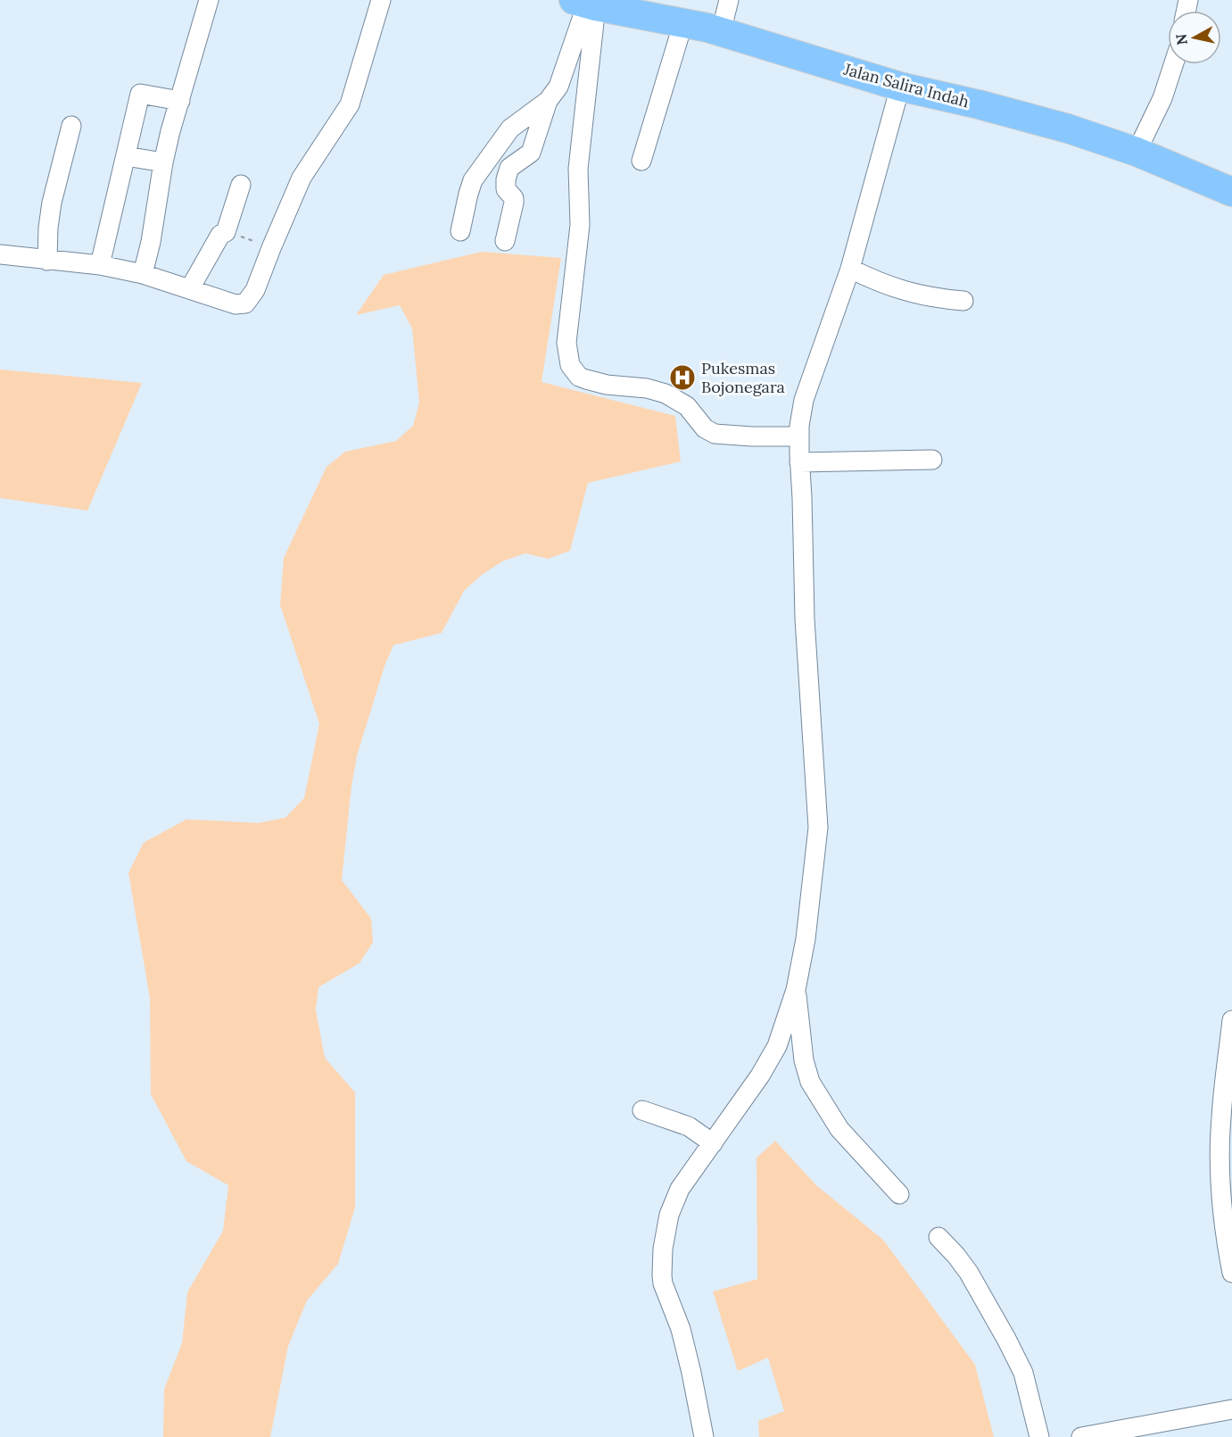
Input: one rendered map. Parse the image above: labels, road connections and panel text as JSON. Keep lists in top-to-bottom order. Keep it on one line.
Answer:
{"streets":{"highway":["Jalan Salira Indah"]},"places":{"hospital":["Pukesmas Bojonegara"]},"north":"left"}
